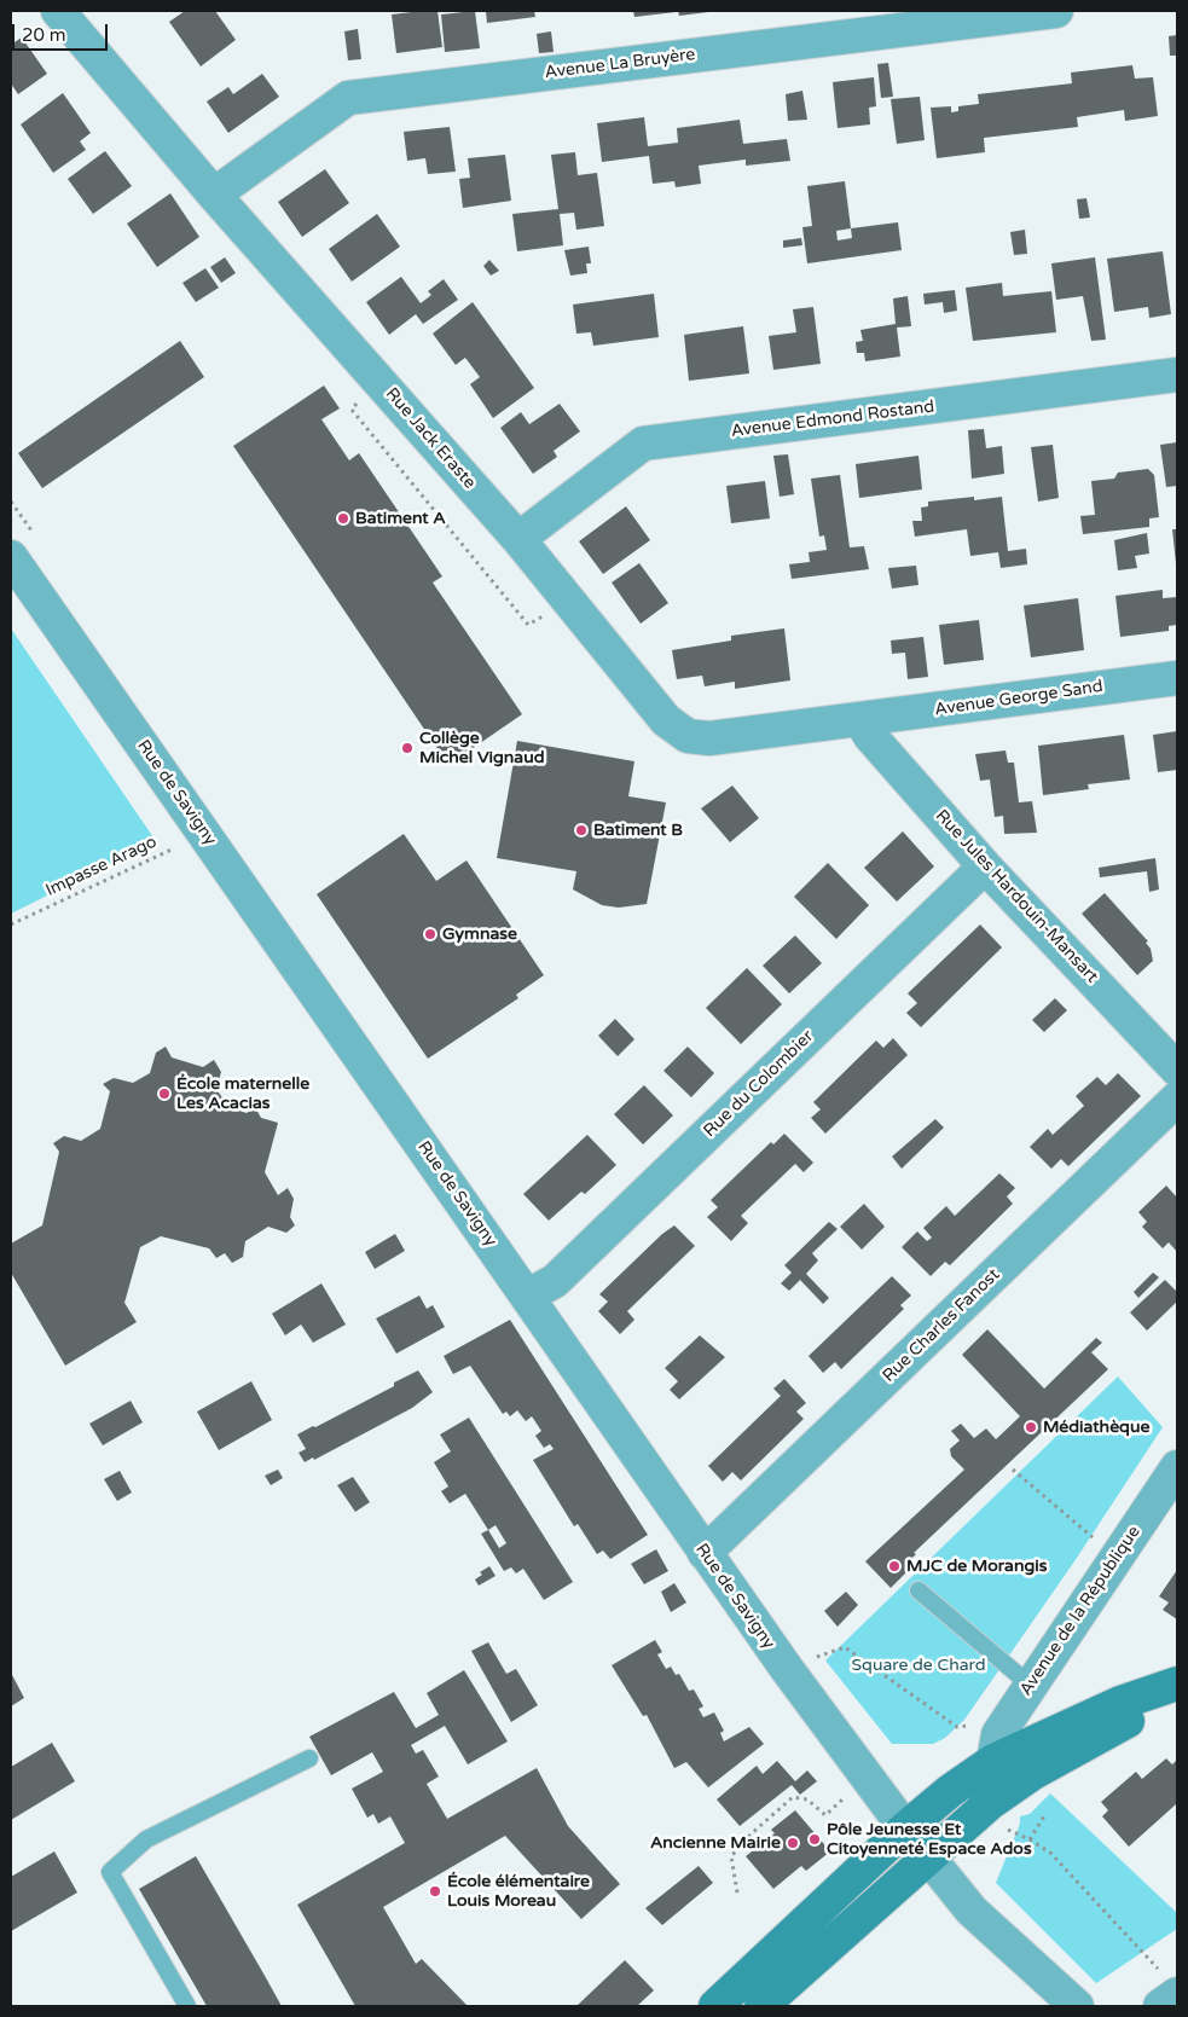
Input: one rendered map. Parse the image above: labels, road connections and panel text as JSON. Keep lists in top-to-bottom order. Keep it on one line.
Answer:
{"streets":{"street":["Avenue La Bruyère","Avenue Edmond Rostand","Rue Jack Eraste","Avenue George Sand","Rue de Savigny","Rue Jules Hardouin-Mansart","Rue du Colombier","Rue Charles Fanost","Avenue de la République"],"path":["Impasse Arago"]},"crossings":[["Avenue La Bruyère","Rue Jack Eraste"],["Avenue Edmond Rostand","Rue Jack Eraste"],["Rue Jack Eraste","Avenue George Sand"],["Rue Jack Eraste","Rue Jules Hardouin-Mansart"],["Avenue George Sand","Rue Jules Hardouin-Mansart"],["Rue de Savigny","Impasse Arago"],["Rue de Savigny","Rue du Colombier"],["Rue de Savigny","Rue Charles Fanost"],["Rue Jules Hardouin-Mansart","Rue du Colombier"]],"parks":["Square de Chard"],"places":["Batiment A","Collège Michel Vignaud","Batiment B","Gymnase","École maternelle Les Acacias","Médiathèque","MJC de Morangis","Pôle Jeunesse Et Citoyenneté Espace Ados","Ancienne Mairie","École élémentaire Louis Moreau"],"scale_bar":"20 m"}
